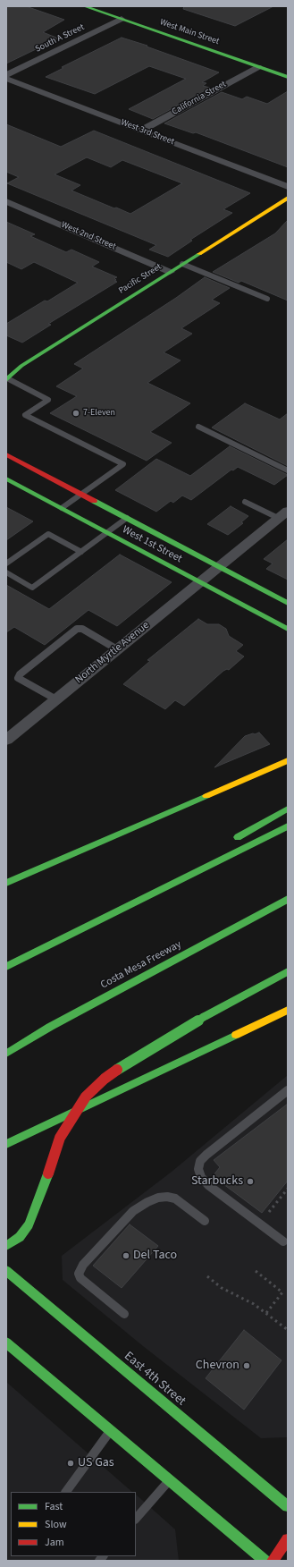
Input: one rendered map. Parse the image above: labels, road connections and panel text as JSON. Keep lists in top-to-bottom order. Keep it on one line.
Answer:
{"streets":{"main road":["West Main Street","Pacific Street","West 1st Street","Costa Mesa Freeway","East 4th Street"],"street":["South A Street","California Street","West 3rd Street","West 2nd Street","North Myrtle Avenue"]},"crossings":[["West Main Street","South A Street"],["West Main Street","California Street"],["California Street","West 3rd Street"],["West 2nd Street","Pacific Street"],["West 1st Street","North Myrtle Avenue"]],"places":["7-Eleven","Starbucks","Del Taco","Chevron","US Gas"],"legend":["Fast","Slow","Jam"]}
